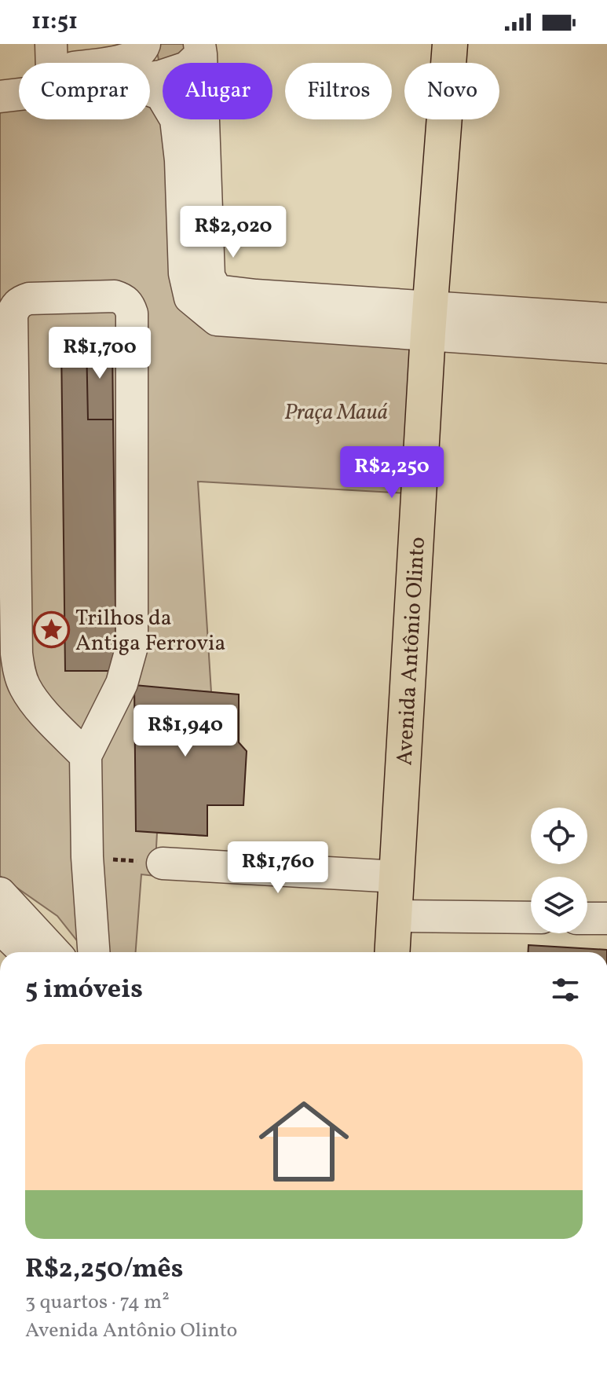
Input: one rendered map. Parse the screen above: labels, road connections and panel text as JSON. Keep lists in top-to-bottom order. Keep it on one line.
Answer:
{"streets":{"main road":["Avenida Antônio Olinto"]},"parks":["Praça Mauá"],"places":{"place":["Trilhos da Antiga Ferrovia"]},"page":{"status":"11:51","chip":["Comprar","Alugar","Filtros","Novo"],"price":["R$2,020","R$1,700","R$2,250","R$1,940","R$1,760"],"heading":"5 imóveis","list":[{"name":"R$2,250/mês","note":"3 quartos · 74 m² · Avenida Antônio Olinto"}]}}
